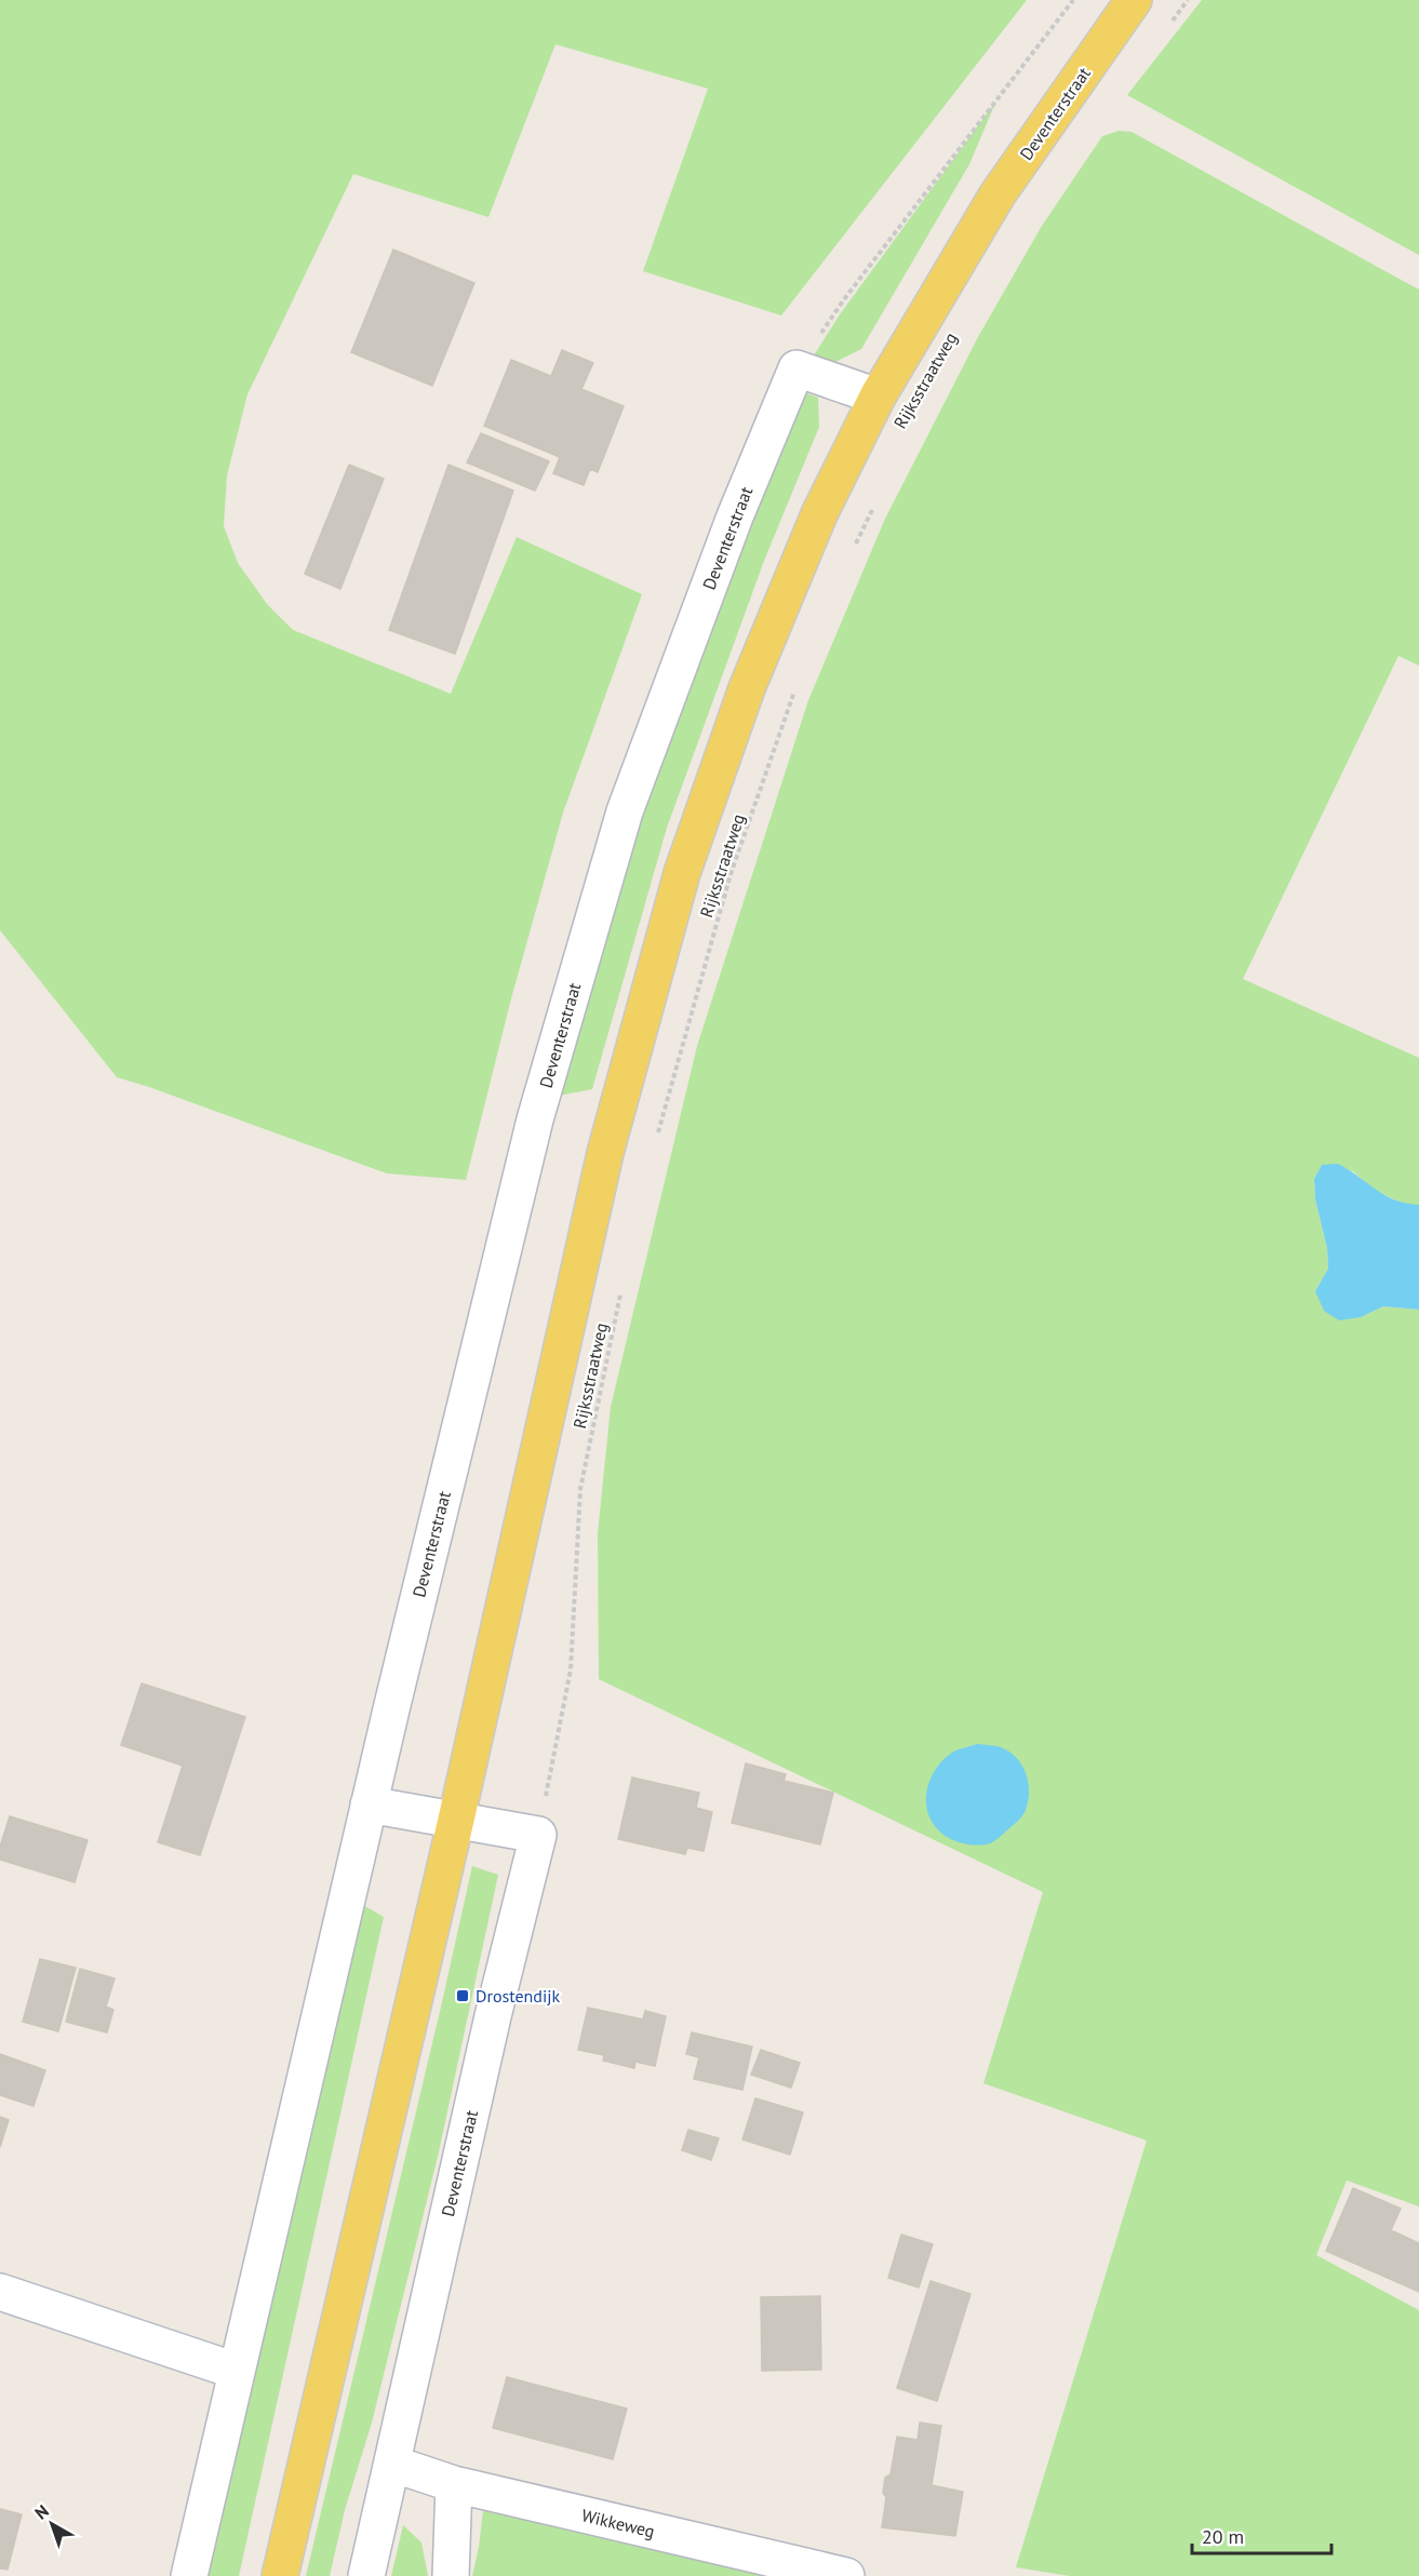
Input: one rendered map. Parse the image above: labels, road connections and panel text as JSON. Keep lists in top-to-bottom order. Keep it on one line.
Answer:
{"streets":{"main road":["Deventerstraat"],"street":["Wikkeweg"],"path":["Rijksstraatweg"]},"crossings":[["Deventerstraat","Rijksstraatweg"],["Deventerstraat","Wikkeweg"]],"places":{"transit":["Drostendijk"]},"scale_bar":"20 m","north":"top left"}
